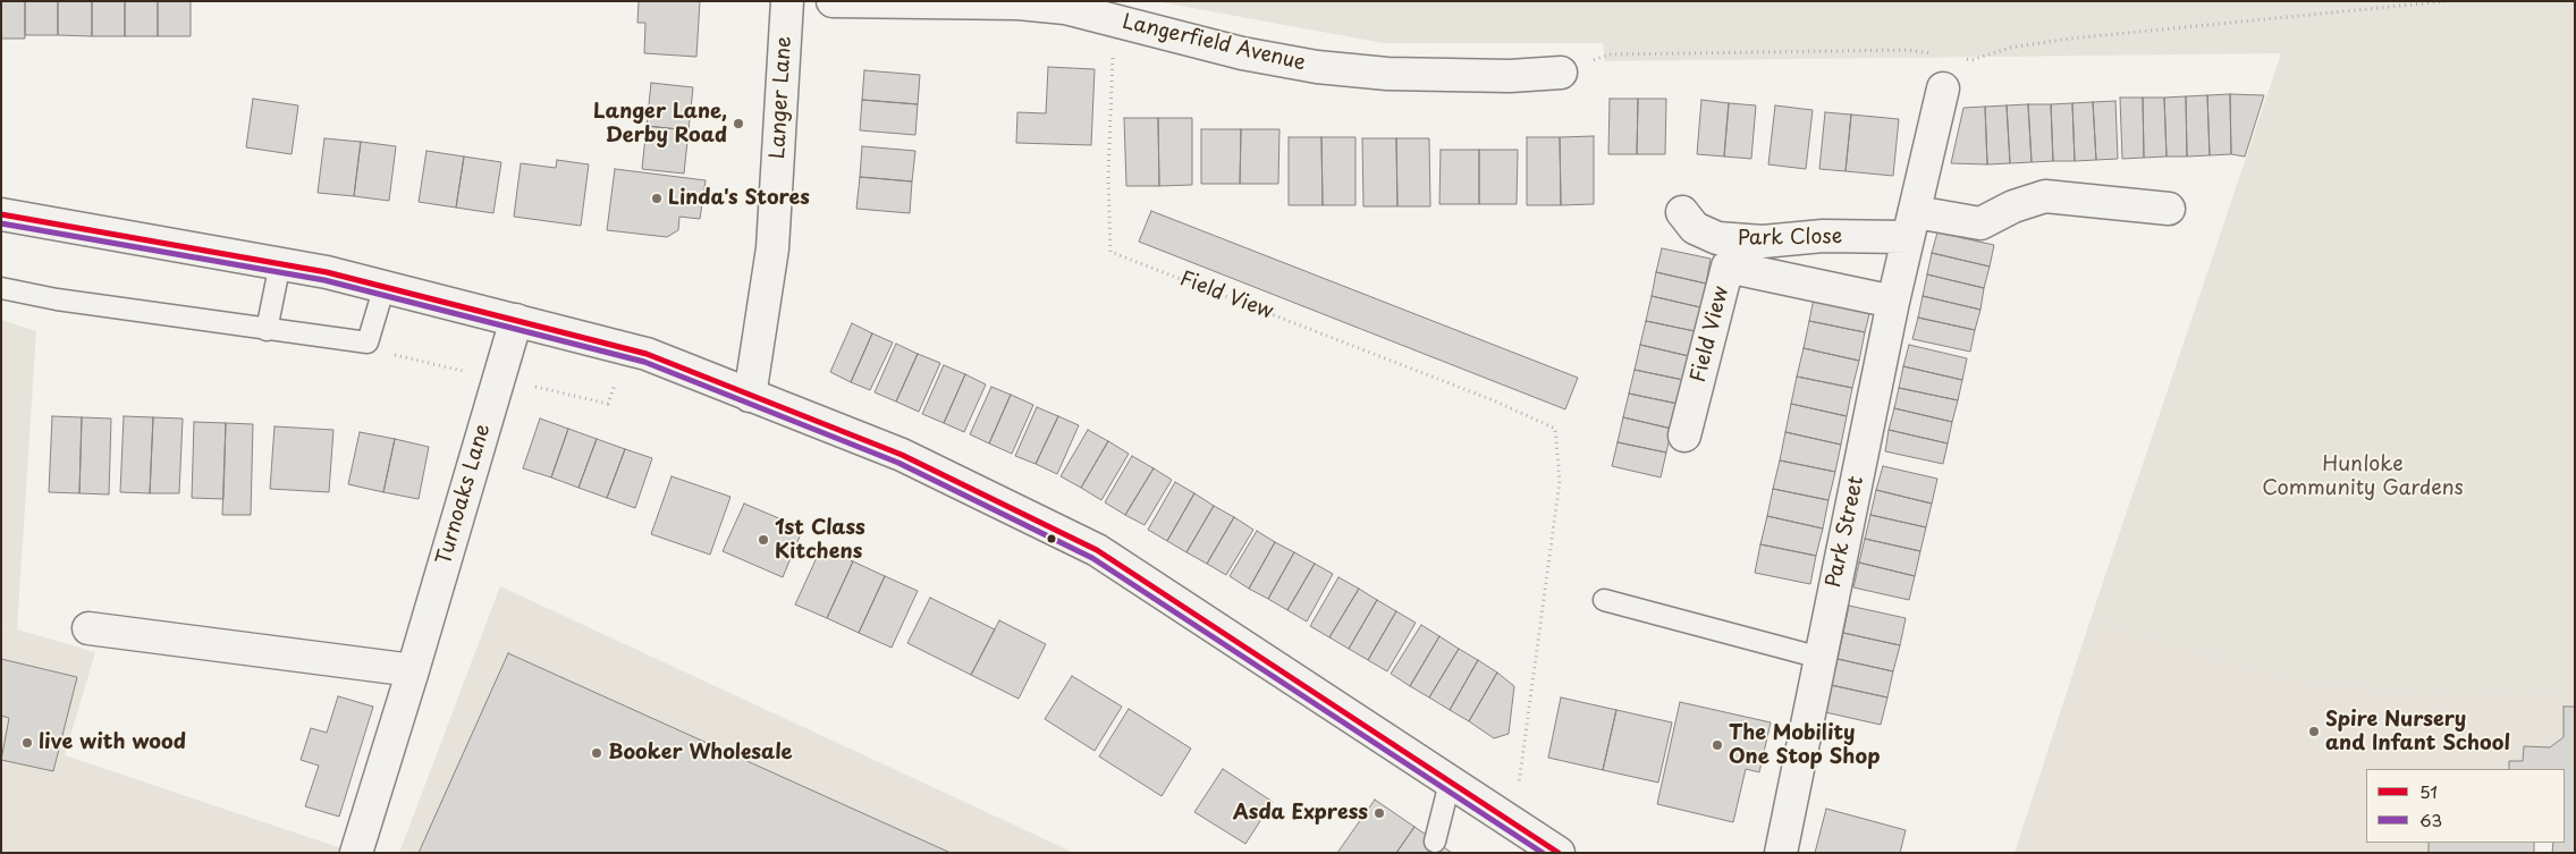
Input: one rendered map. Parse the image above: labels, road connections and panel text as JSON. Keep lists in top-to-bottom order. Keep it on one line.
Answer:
{"streets":{"main road":["Langerfield Avenue","Langer Lane","Park Close","Field View","Turnoaks Lane","Park Street"]},"crossings":[["Langerfield Avenue","Field View"],["Park Close","Park Street"],["Field View","Park Street"]],"parks":["Hunloke Community Gardens"],"places":["Langer Lane, Derby Road","Linda's Stores","1st Class Kitchens","Spire Nursery and Infant School","live with wood","The Mobility One Stop Shop","Booker Wholesale","Asda Express"],"lines":["transit line 51","transit line 63"],"legend":["51","63"]}
